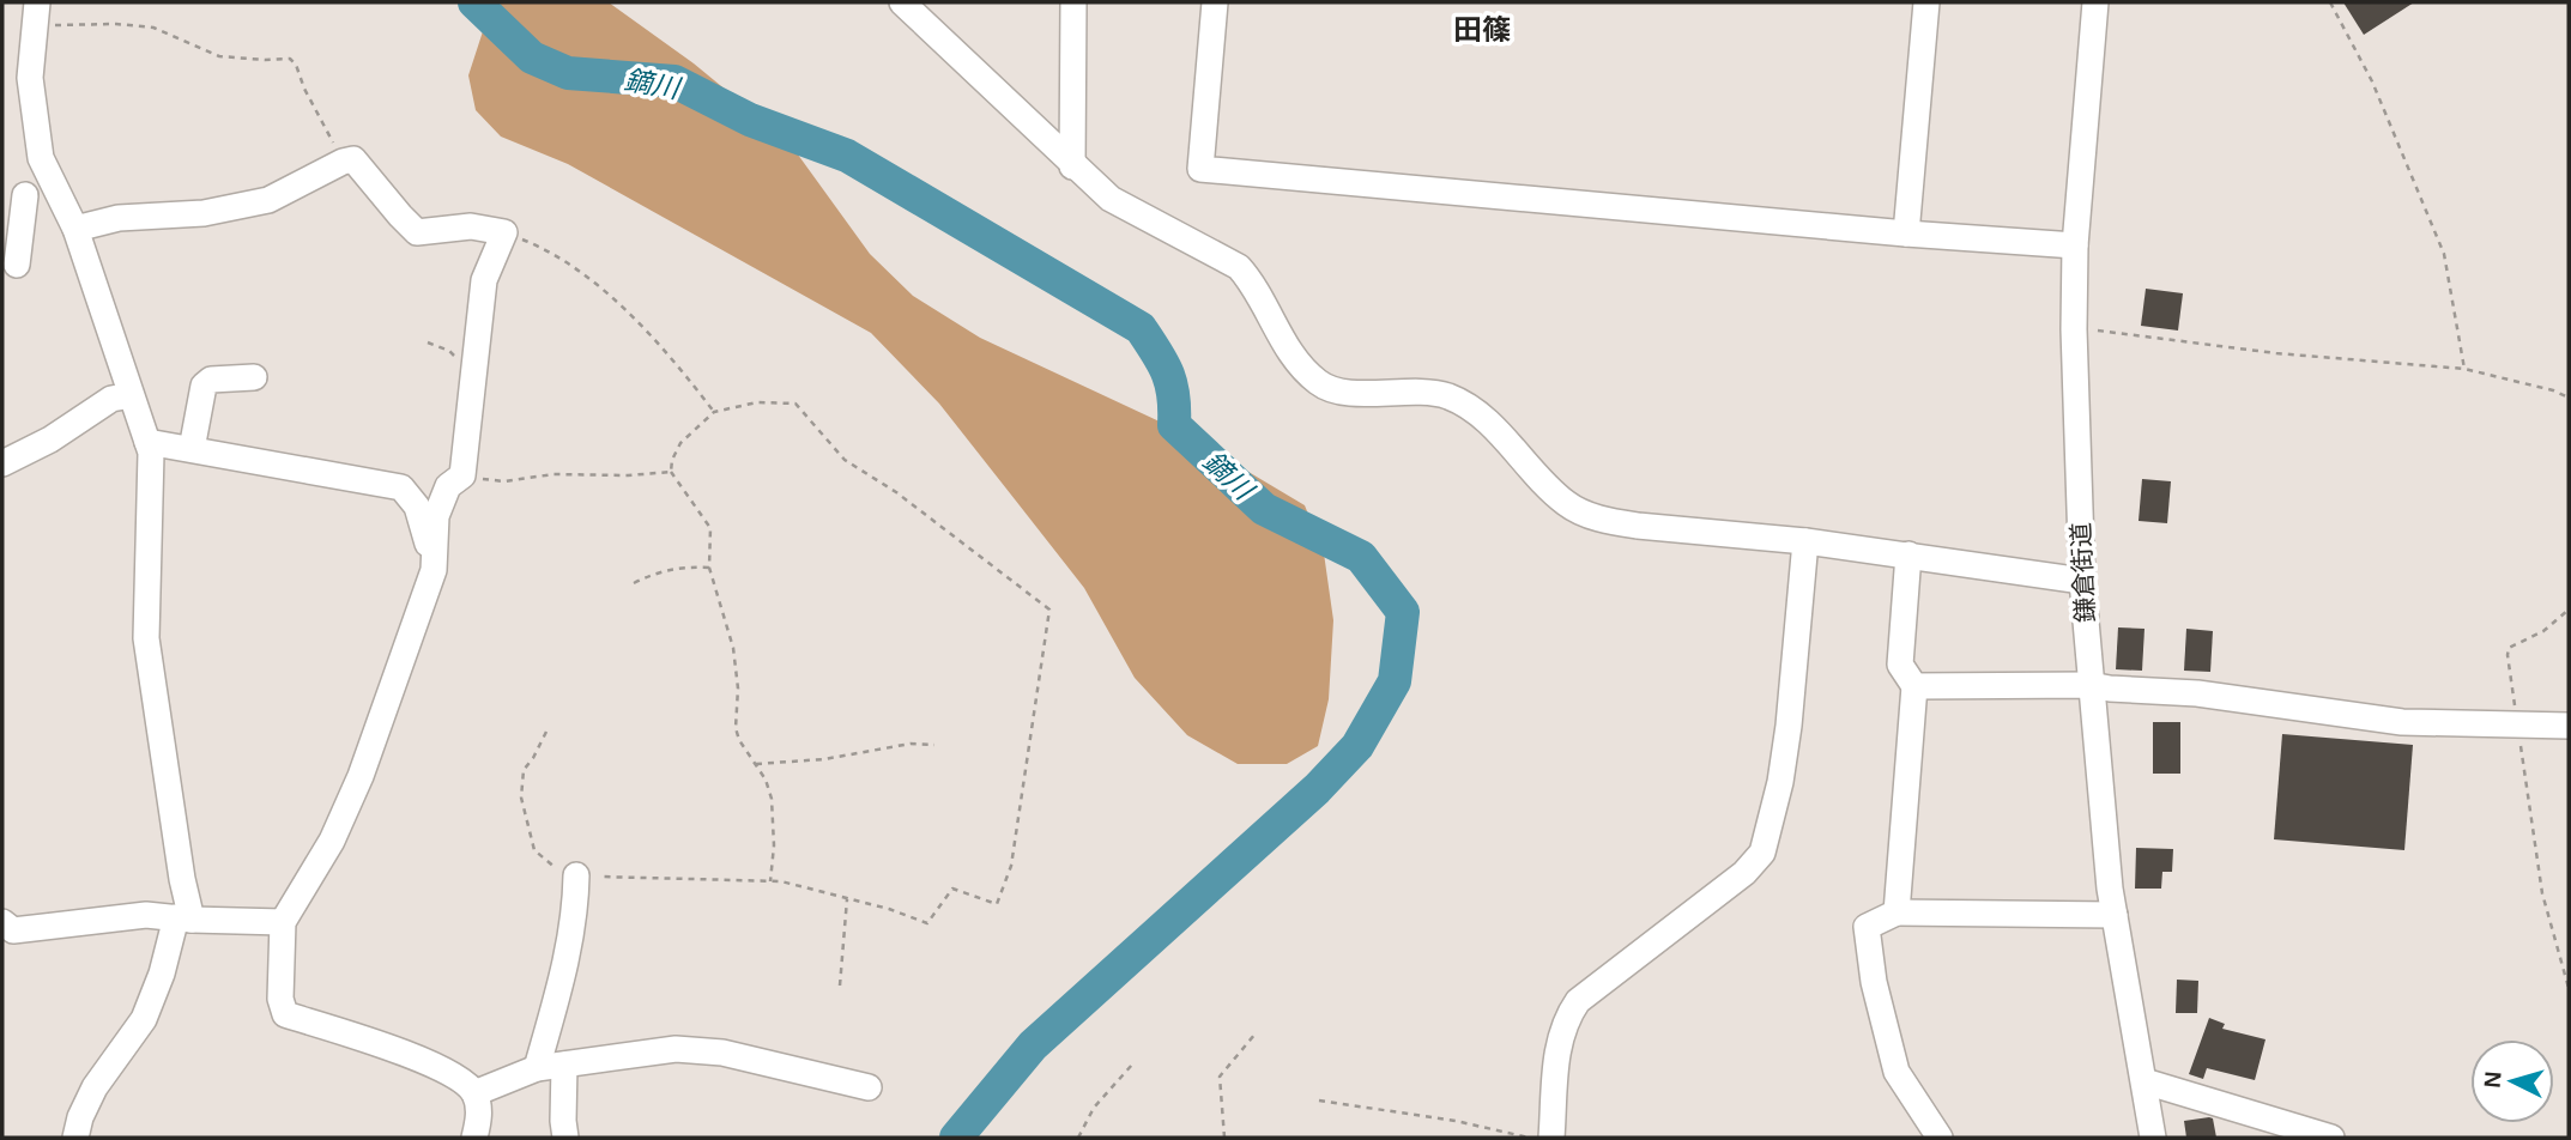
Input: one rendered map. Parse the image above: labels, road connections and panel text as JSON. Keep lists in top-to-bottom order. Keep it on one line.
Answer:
{"streets":{"street":["鎌倉街道"]},"districts":["田篠"],"water":["鏑川"],"north":"left"}
